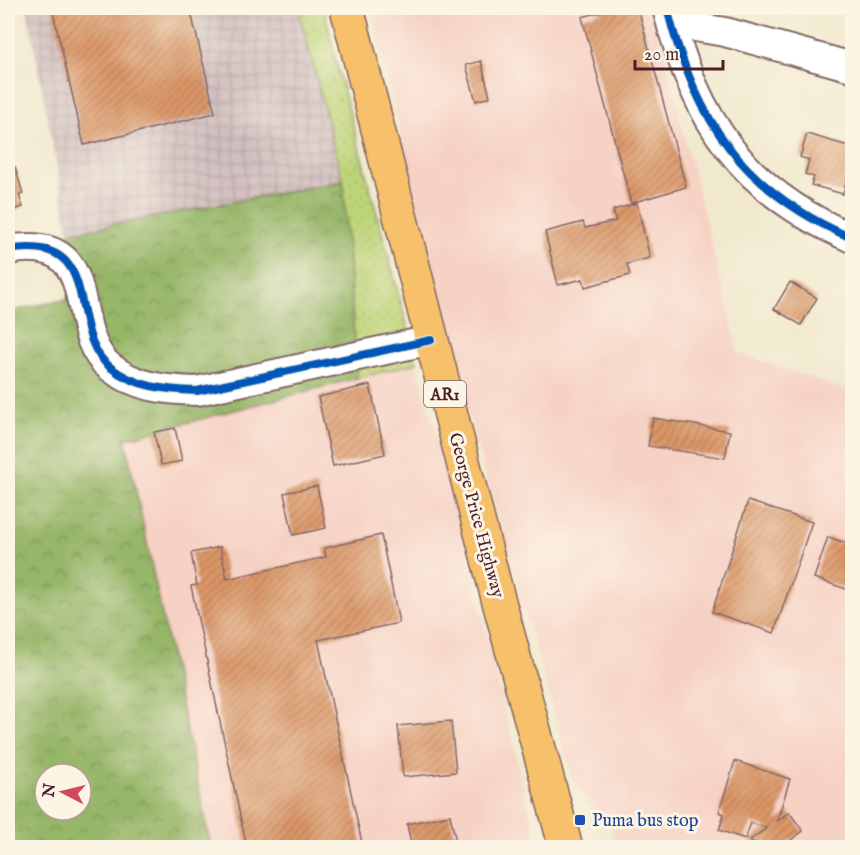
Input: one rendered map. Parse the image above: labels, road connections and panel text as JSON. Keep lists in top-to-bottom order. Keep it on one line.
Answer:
{"streets":{"main road":["AR1","George Price Highway"]},"places":{"transit":["Puma bus stop"]},"scale_bar":"20 m","north":"left"}
